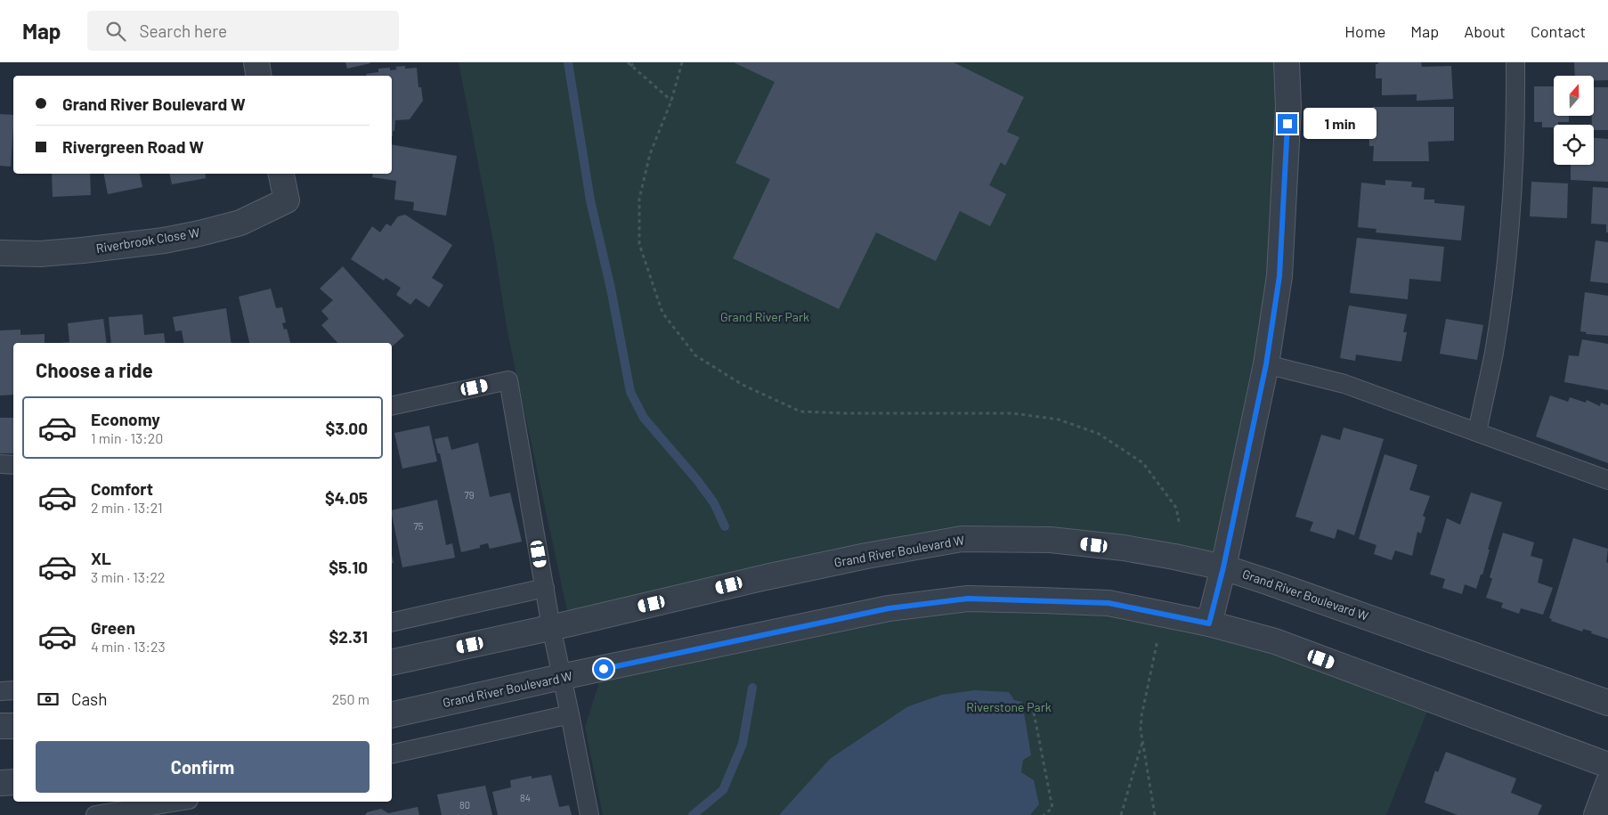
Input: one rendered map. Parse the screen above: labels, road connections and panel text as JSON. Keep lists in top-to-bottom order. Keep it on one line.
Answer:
{"streets":{"street":["Riverbrook Close W","Grand River Boulevard W"]},"parks":["Grand River Park","Riverstone Park"],"house_numbers":["79","75","84","80"],"north":"top","page":{"header":"Map","search":"Search here","nav":["Home","Map","About","Contact"],"banner":["Grand River Boulevard W","Rivergreen Road W"],"bubble":"1 min","heading":"Choose a ride","list":[{"name":"Economy","note":"1 min · 13:20","value":"$3.00"},{"name":"Comfort","note":"2 min · 13:21","value":"$4.05"},{"name":"XL","note":"3 min · 13:22","value":"$5.10"},{"name":"Green","note":"4 min · 13:23","value":"$2.31"}],"pay":["Cash","250 m"],"buttons":"Confirm"}}
